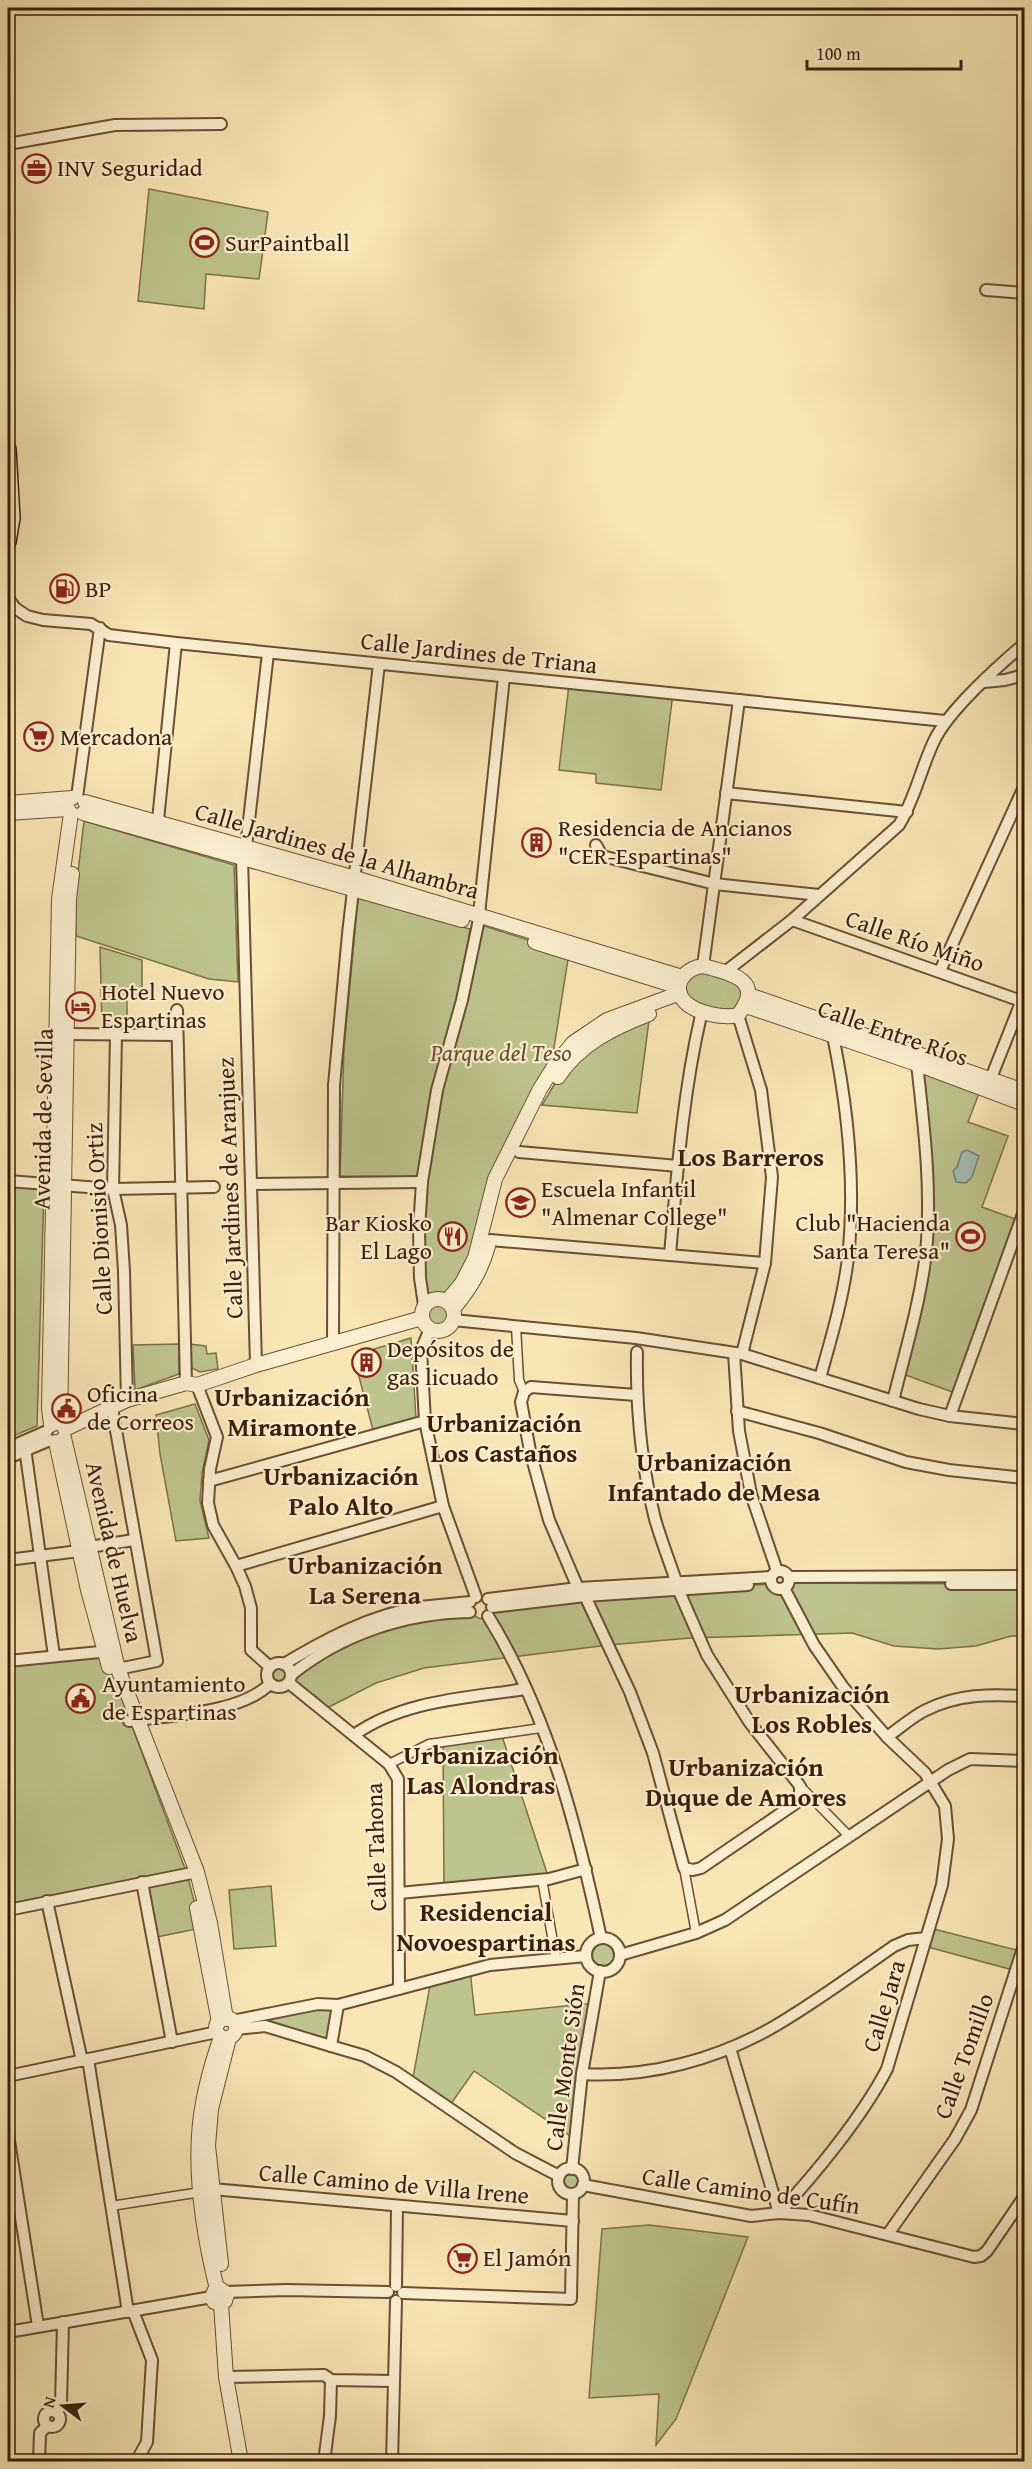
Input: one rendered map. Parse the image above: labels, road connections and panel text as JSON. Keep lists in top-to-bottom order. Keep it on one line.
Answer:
{"streets":{"street":["Calle Jardines de Triana","Calle Jardines de la Alhambra","Calle Río Miño","Calle Entre Ríos","Avenida de Sevilla","Calle Jardines de Aranjuez","Calle Dionisio Ortiz","Avenida de Huelva","Calle Tahona","Calle Jara","Calle Tomillo","Calle Monte Sión","Calle Camino de Villa Irene","Calle Camino de Cufín"]},"crossings":[["Calle Jardines de Triana","Calle Jardines de Aranjuez"],["Calle Jardines de la Alhambra","Calle Entre Ríos"],["Calle Jardines de la Alhambra","Avenida de Sevilla"],["Calle Jardines de la Alhambra","Calle Jardines de Aranjuez"],["Avenida de Sevilla","Avenida de Huelva"],["Avenida de Huelva","Calle Camino de Villa Irene"],["Calle Jara","Calle Camino de Cufín"],["Calle Tomillo","Calle Camino de Cufín"],["Calle Monte Sión","Calle Camino de Cufín"]],"districts":["Los Barreros","Urbanización Miramonte","Urbanización Los Castaños","Urbanización Infantado de Mesa","Urbanización Palo Alto","Urbanización La Serena","Urbanización Los Robles","Urbanización Las Alondras","Urbanización Duque de Amores","Residencial Novoespartinas"],"parks":["Parque del Teso"],"places":{"office":["INV Seguridad"],"sports":["SurPaintball","Club \"Hacienda Santa Teresa\""],"fuel station":["BP"],"supermarket":["Mercadona","El Jamón"],"building":["Residencia de Ancianos \"CER-Espartinas\"","Depósitos de gas licuado"],"hotel":["Hotel Nuevo Espartinas"],"school or university":["Escuela Infantil \"Almenar College\""],"restaurant":["Bar Kiosko El Lago"],"public building":["Oficina de Correos","Ayuntamiento de Espartinas"]},"scale_bar":"100 m","north":"left"}
